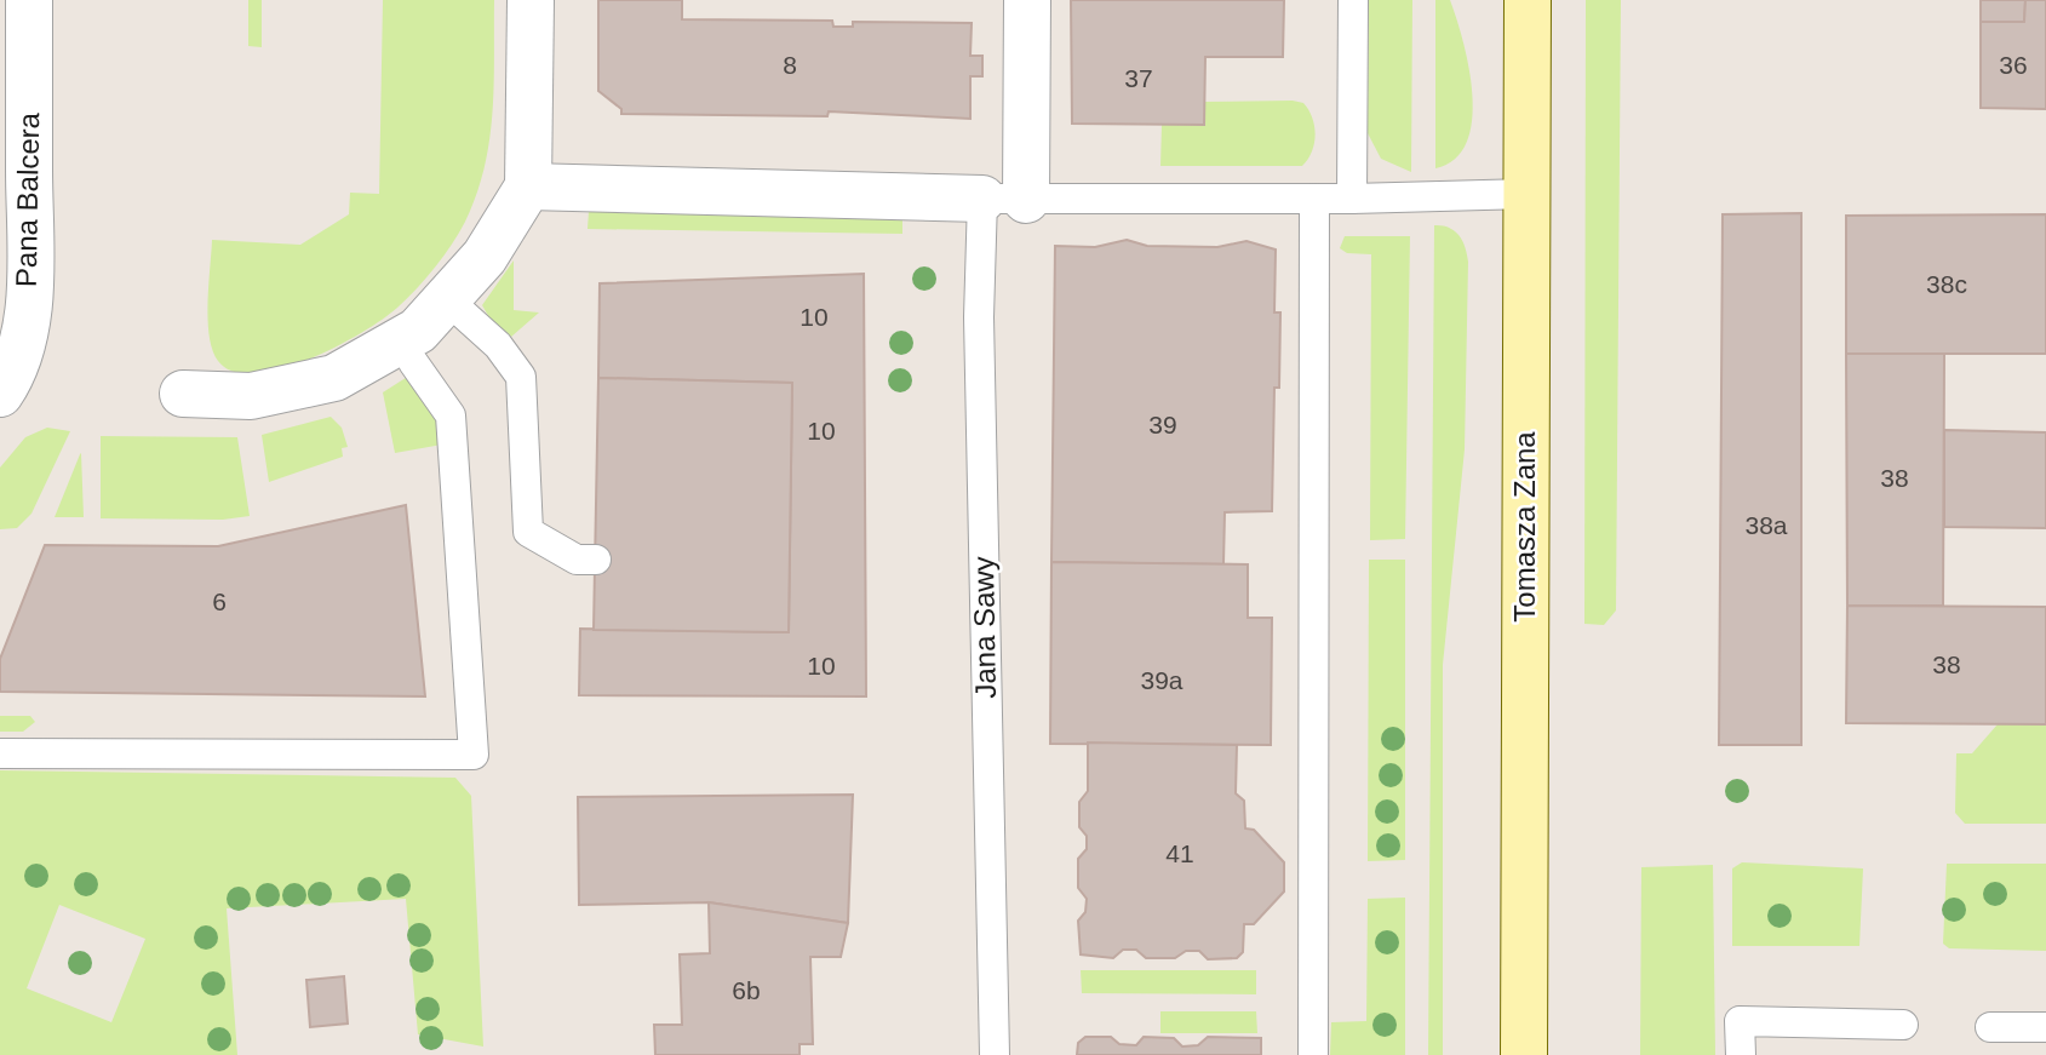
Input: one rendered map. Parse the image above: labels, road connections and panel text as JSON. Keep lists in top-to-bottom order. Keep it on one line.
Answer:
{"streets":{"street":["Pana Balcera","Tomasza Zana","Jana Sawy"]},"house_numbers":["8","36","37","38c","10","39","10","38","38a","6","38","10","39a","41","6b"]}
